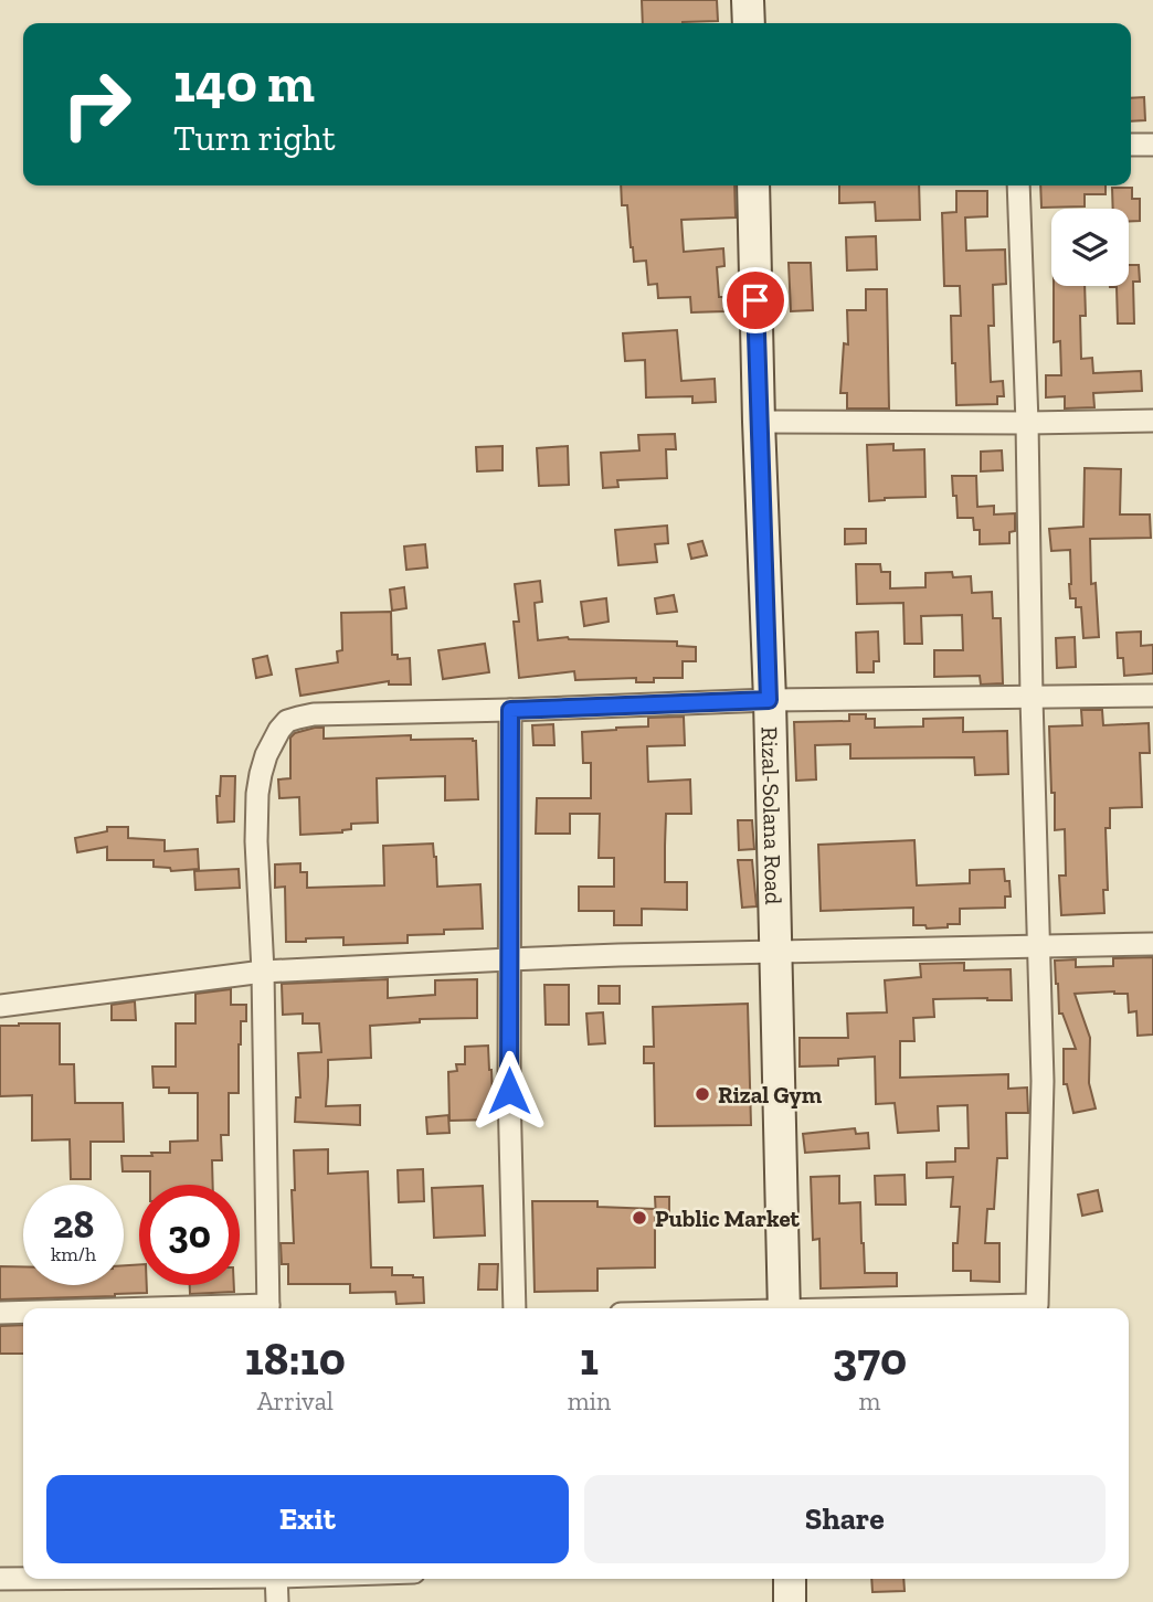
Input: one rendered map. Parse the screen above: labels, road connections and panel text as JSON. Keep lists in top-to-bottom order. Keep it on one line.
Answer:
{"streets":{"main road":["Rizal-Solana Road"]},"places":["Rizal Gym","Public Market"],"page":{"turn":["140 m","Turn right"],"speed":"28 km/h","limit":"30","eta":["18:10","Arrival","1","min","370","m"],"buttons":["Exit","Share"]}}
